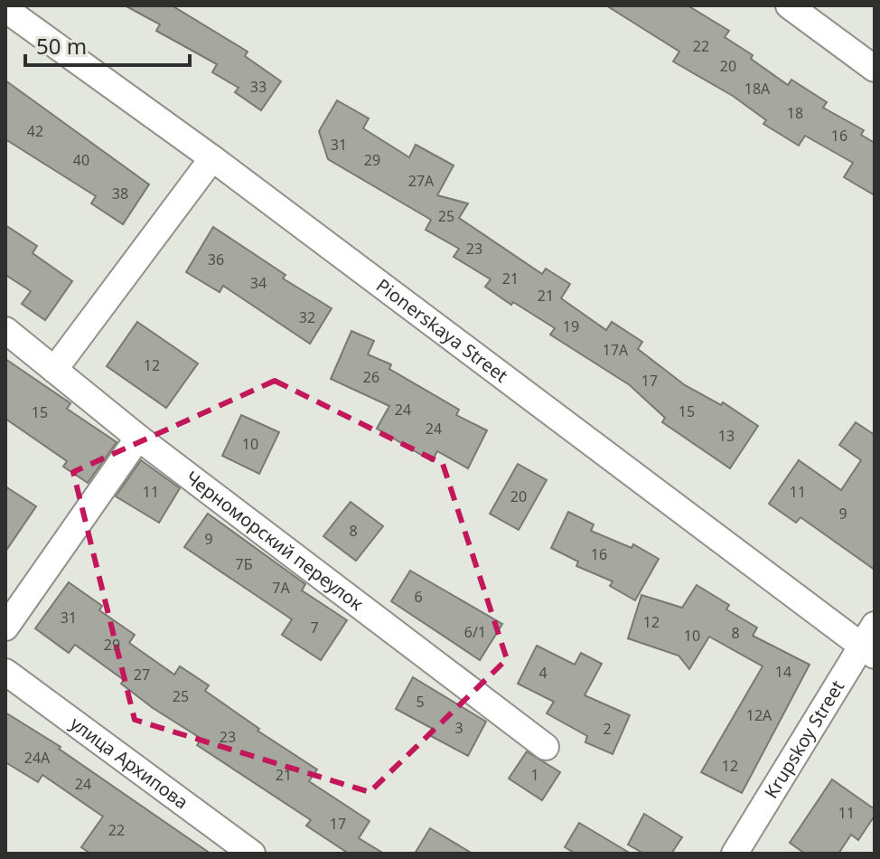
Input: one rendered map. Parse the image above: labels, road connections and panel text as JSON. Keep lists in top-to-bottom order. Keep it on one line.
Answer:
{"streets":{"street":["Pionerskaya Street","Черноморский переулок","Krupskoy Street","улица Архипова"]},"crossings":[["Pionerskaya Street","Krupskoy Street"]],"house_numbers":["22","20","33","18А","18","42","16","31","40","29","27А","38","25","23","36","21","34","21","32","19","17А","12","26","17","24","15","15","24","13","10","11","11","20","9","8","9","16","7Б","7А","6","31","12","7","6/1","8","10","29","14","4","27","25","5","12А","3","2","23","24А","12","21","1","24","11","17","22"],"scale_bar":"50 m"}
